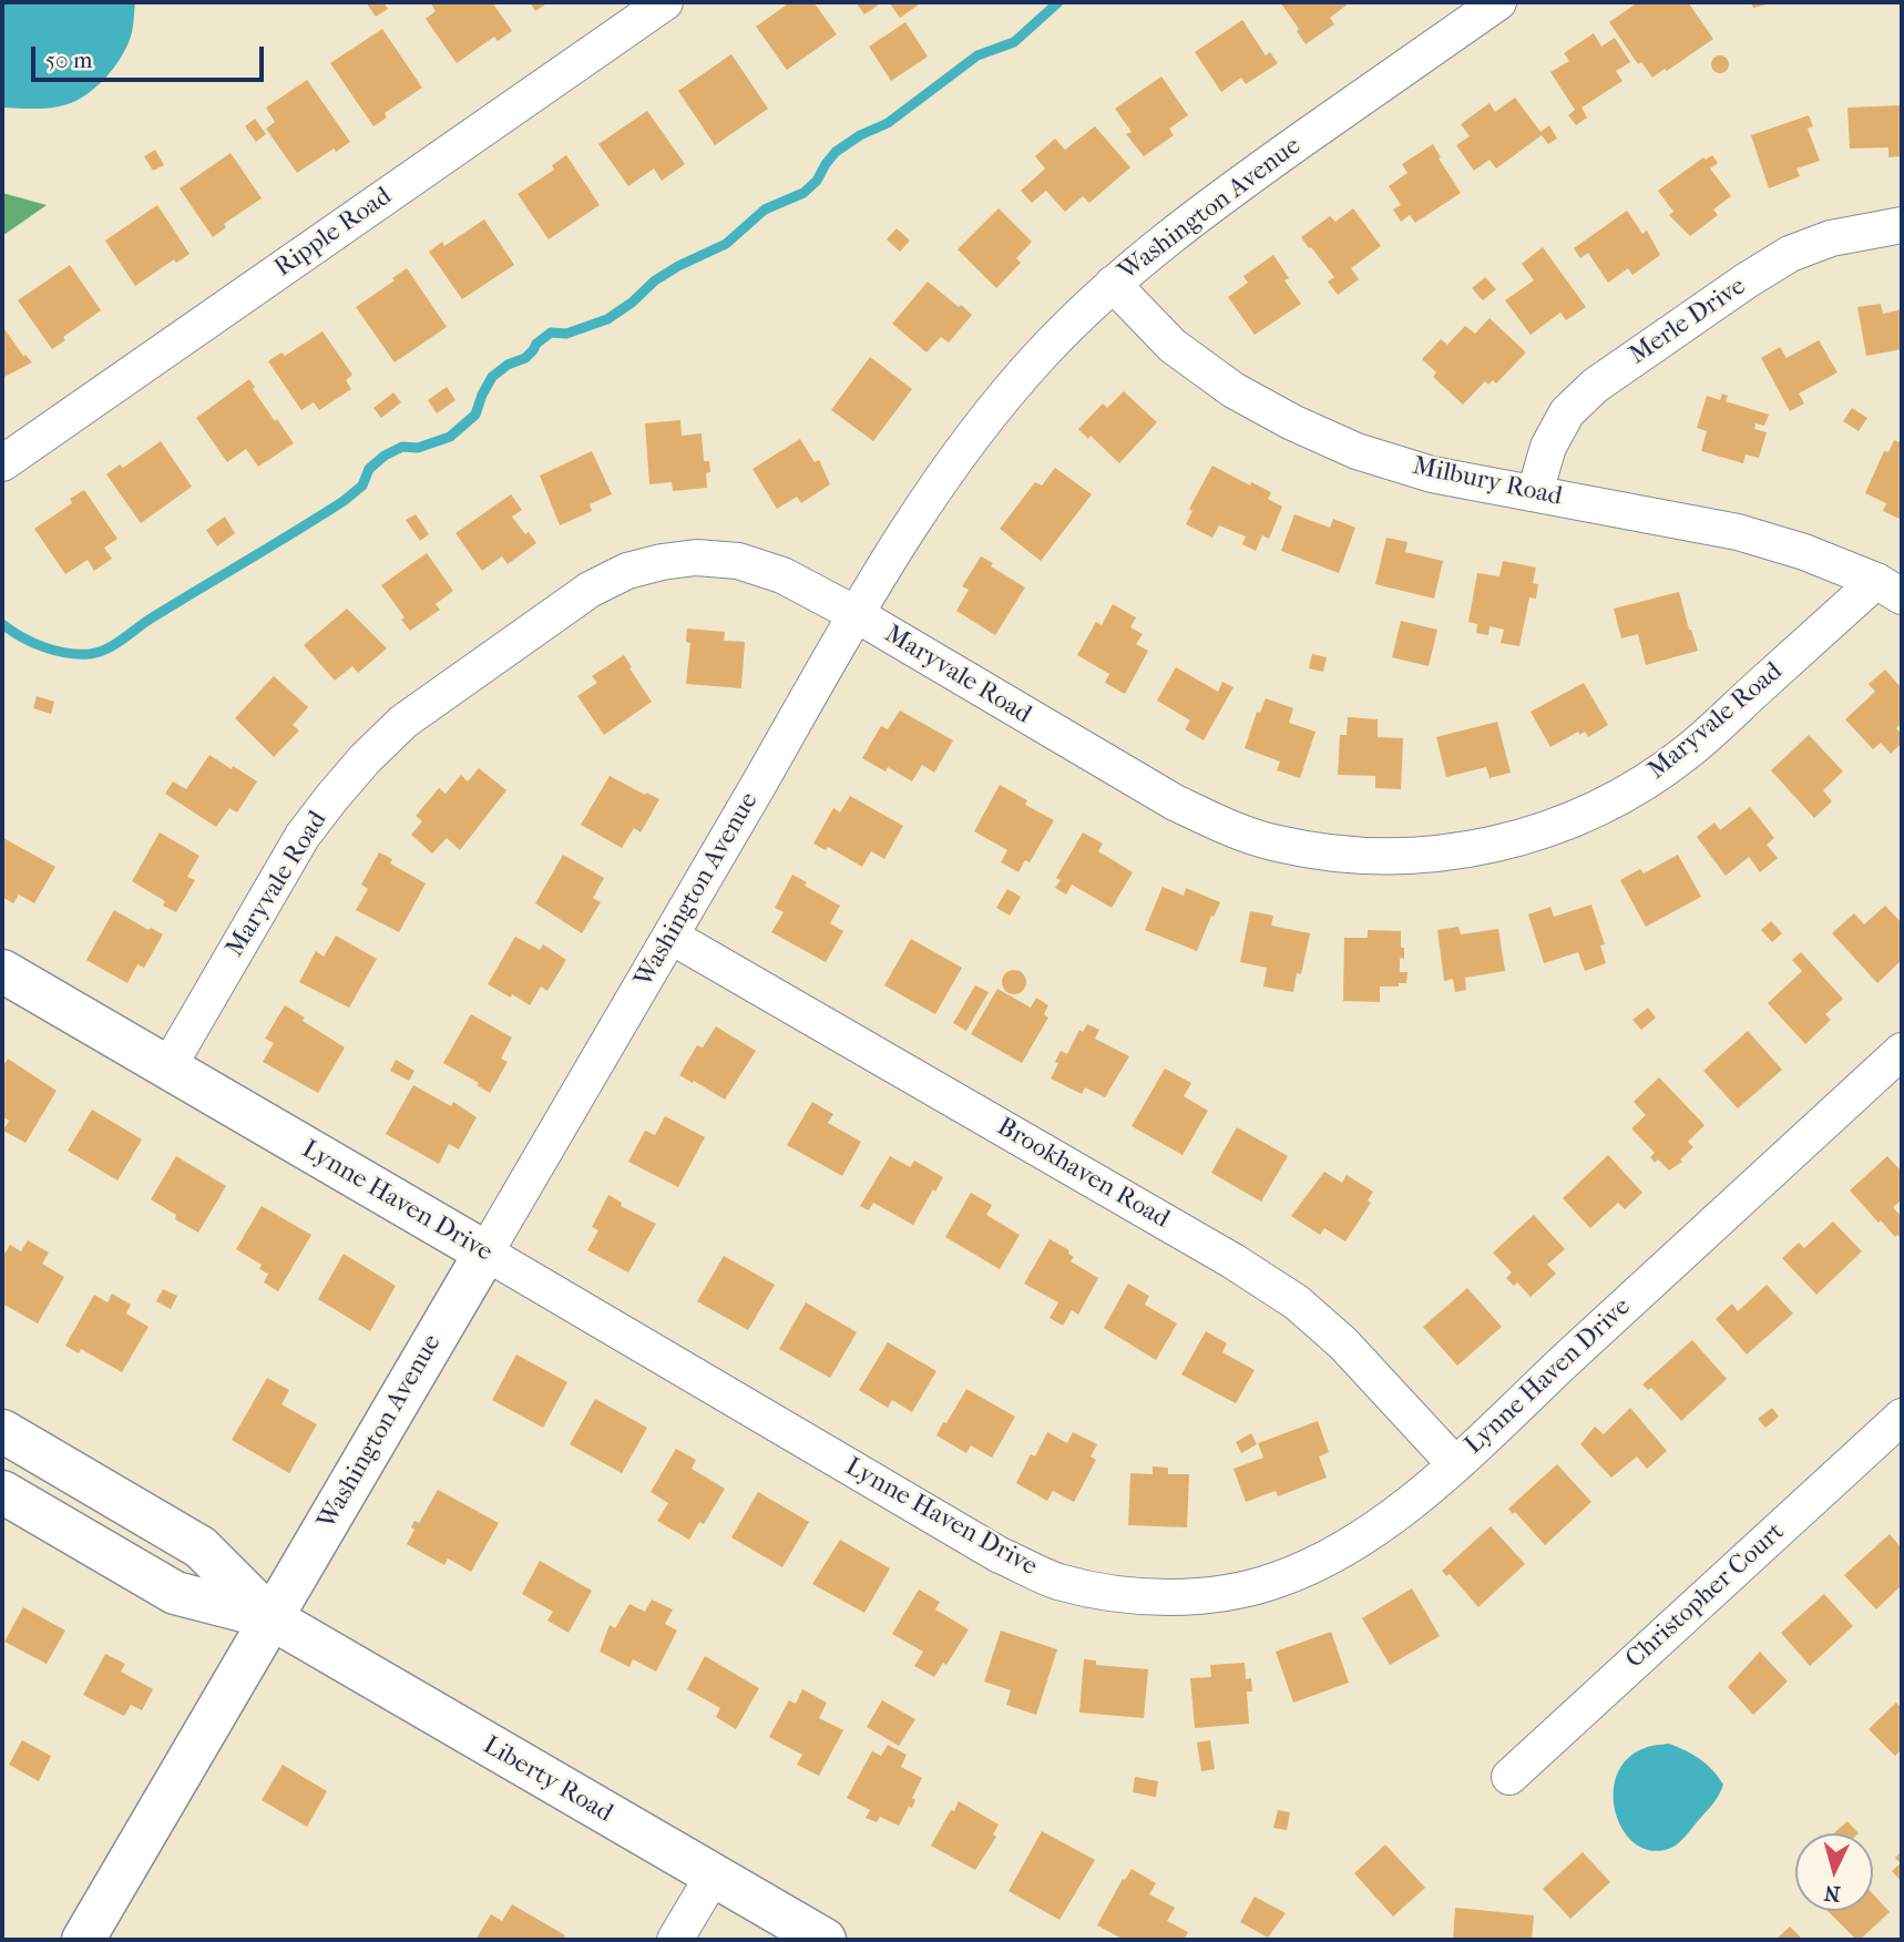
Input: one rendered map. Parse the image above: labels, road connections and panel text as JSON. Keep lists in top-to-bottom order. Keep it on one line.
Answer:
{"streets":{"main road":["Washington Avenue","Lynne Haven Drive","Liberty Road"],"street":["Ripple Road","Merle Drive","Milbury Road","Maryvale Road","Brookhaven Road","Christopher Court"]},"crossings":[["Washington Avenue","Milbury Road"],["Washington Avenue","Maryvale Road"],["Washington Avenue","Brookhaven Road"],["Washington Avenue","Lynne Haven Drive"],["Washington Avenue","Liberty Road"],["Merle Drive","Milbury Road"],["Milbury Road","Maryvale Road"],["Maryvale Road","Lynne Haven Drive"],["Brookhaven Road","Lynne Haven Drive"]],"scale_bar":"50 m","north":"bottom"}
